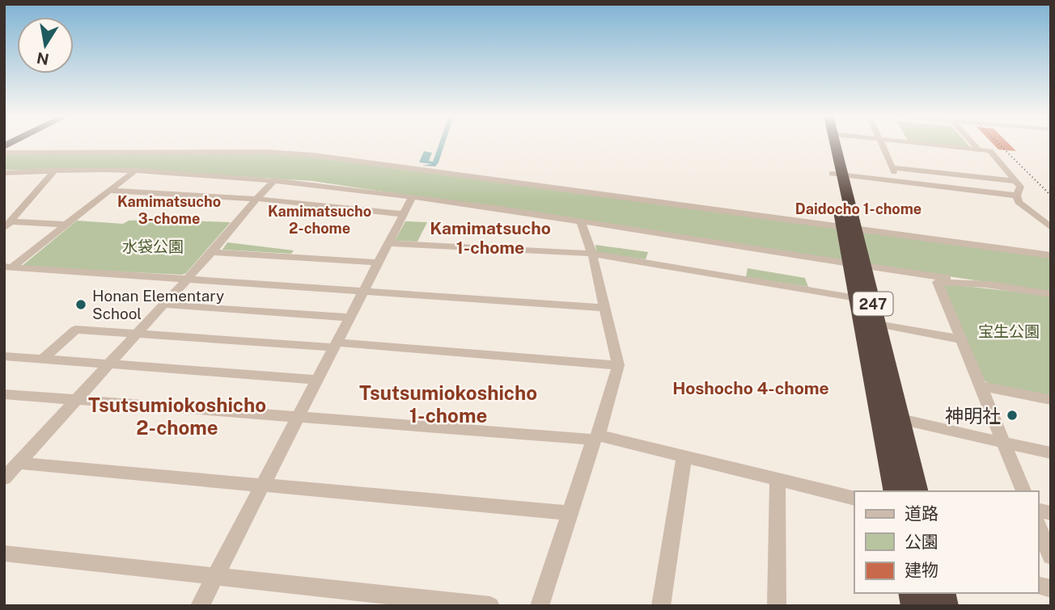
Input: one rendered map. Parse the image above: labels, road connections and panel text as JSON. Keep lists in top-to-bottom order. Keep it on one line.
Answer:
{"streets":{"highway":["247"]},"districts":["Kamimatsucho 3-chome","Daidocho 1-chome","Kamimatsucho 2-chome","Kamimatsucho 1-chome","Hoshocho 4-chome","Tsutsumiokoshicho 1-chome","Tsutsumiokoshicho 2-chome"],"parks":["水袋公園","宝生公園"],"places":["Honan Elementary School","神明社"],"legend":["道路","公園","建物"],"north":"bottom"}
